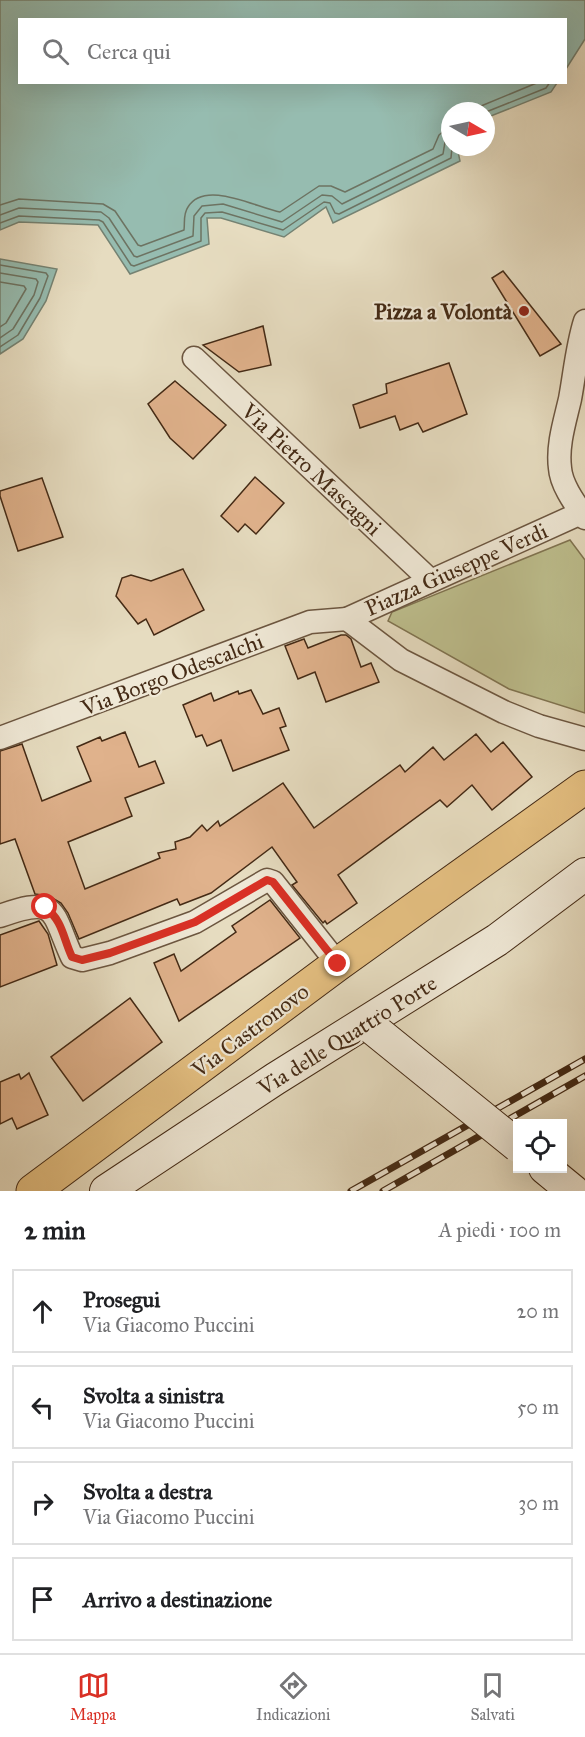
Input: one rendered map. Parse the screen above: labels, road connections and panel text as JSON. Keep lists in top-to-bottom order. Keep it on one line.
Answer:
{"streets":{"main road":["Via Castronovo","Via delle Quattro Porte"],"street":["Via Pietro Mascagni","Piazza Giuseppe Verdi","Via Borgo Odescalchi"]},"crossings":[["Via Pietro Mascagni","Piazza Giuseppe Verdi"],["Piazza Giuseppe Verdi","Via Borgo Odescalchi"]],"places":["Pizza a Volontà"],"north":"right","page":{"search":"Cerca qui","heading":["2 min","A piedi · 100 m"],"list":[["Prosegui","Via Giacomo Puccini","20 m"],["Svolta a sinistra","Via Giacomo Puccini","50 m"],["Svolta a destra","Via Giacomo Puccini","30 m"],"Arrivo a destinazione"],"nav":["Mappa","Indicazioni","Salvati"]}}
